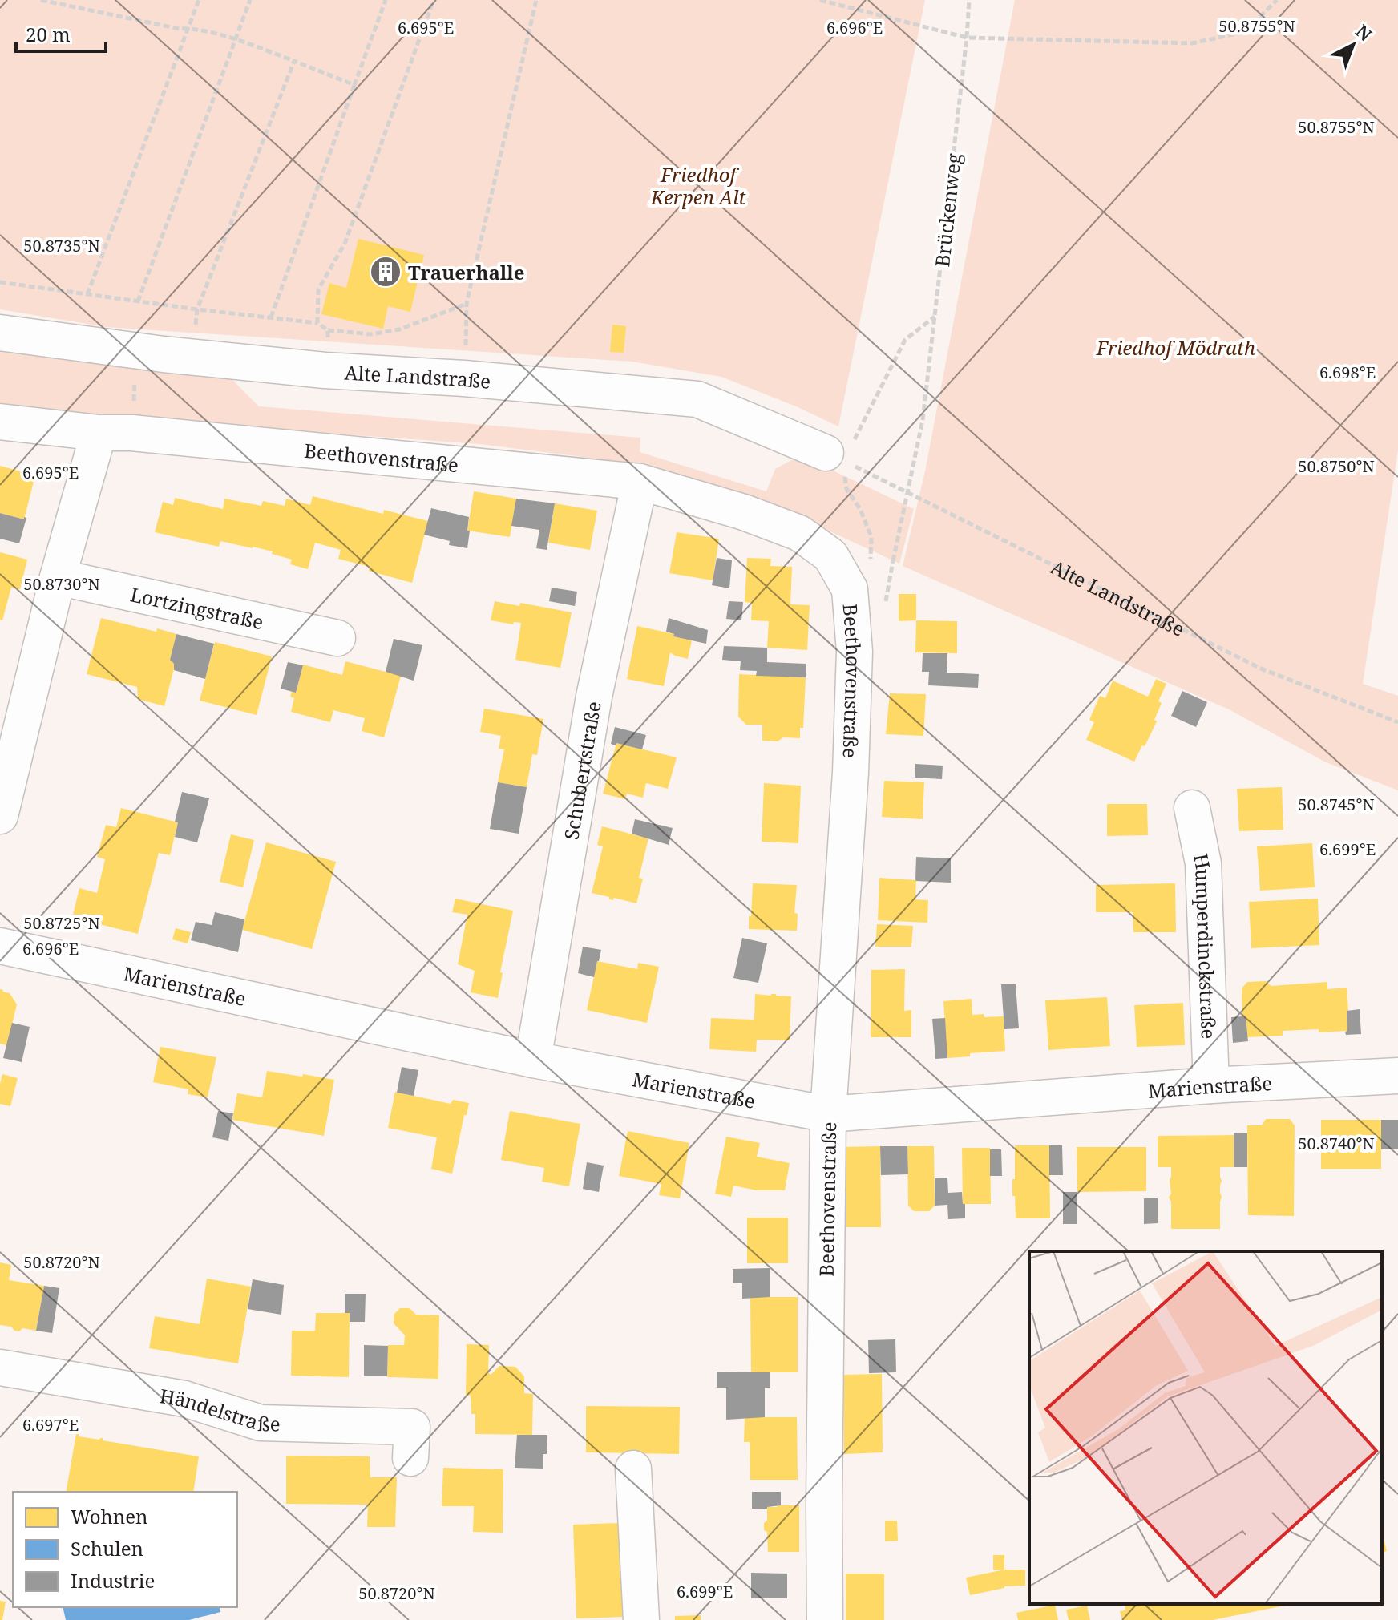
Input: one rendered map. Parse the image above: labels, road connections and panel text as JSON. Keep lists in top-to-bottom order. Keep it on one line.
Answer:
{"streets":{"street":["Alte Landstraße","Beethovenstraße","Lortzingstraße","Schubertstraße","Humperdinckstraße","Marienstraße","Händelstraße"],"path":["Brückenweg"]},"crossings":[["Beethovenstraße","Schubertstraße"],["Beethovenstraße","Marienstraße"],["Schubertstraße","Marienstraße"],["Humperdinckstraße","Marienstraße"]],"parks":["Friedhof Kerpen Alt","Friedhof Mödrath"],"places":{"building":["Trauerhalle"]},"legend":["Wohnen","Schulen","Industrie"],"scale_bar":"20 m","north":"top right","coordinates":["50.8755°N","6.695°E","6.696°E","50.8735°N","6.698°E","50.8750°N","50.8730°N","50.8745°N","6.699°E","50.8725°N","50.8740°N","50.8720°N","6.697°E"]}
